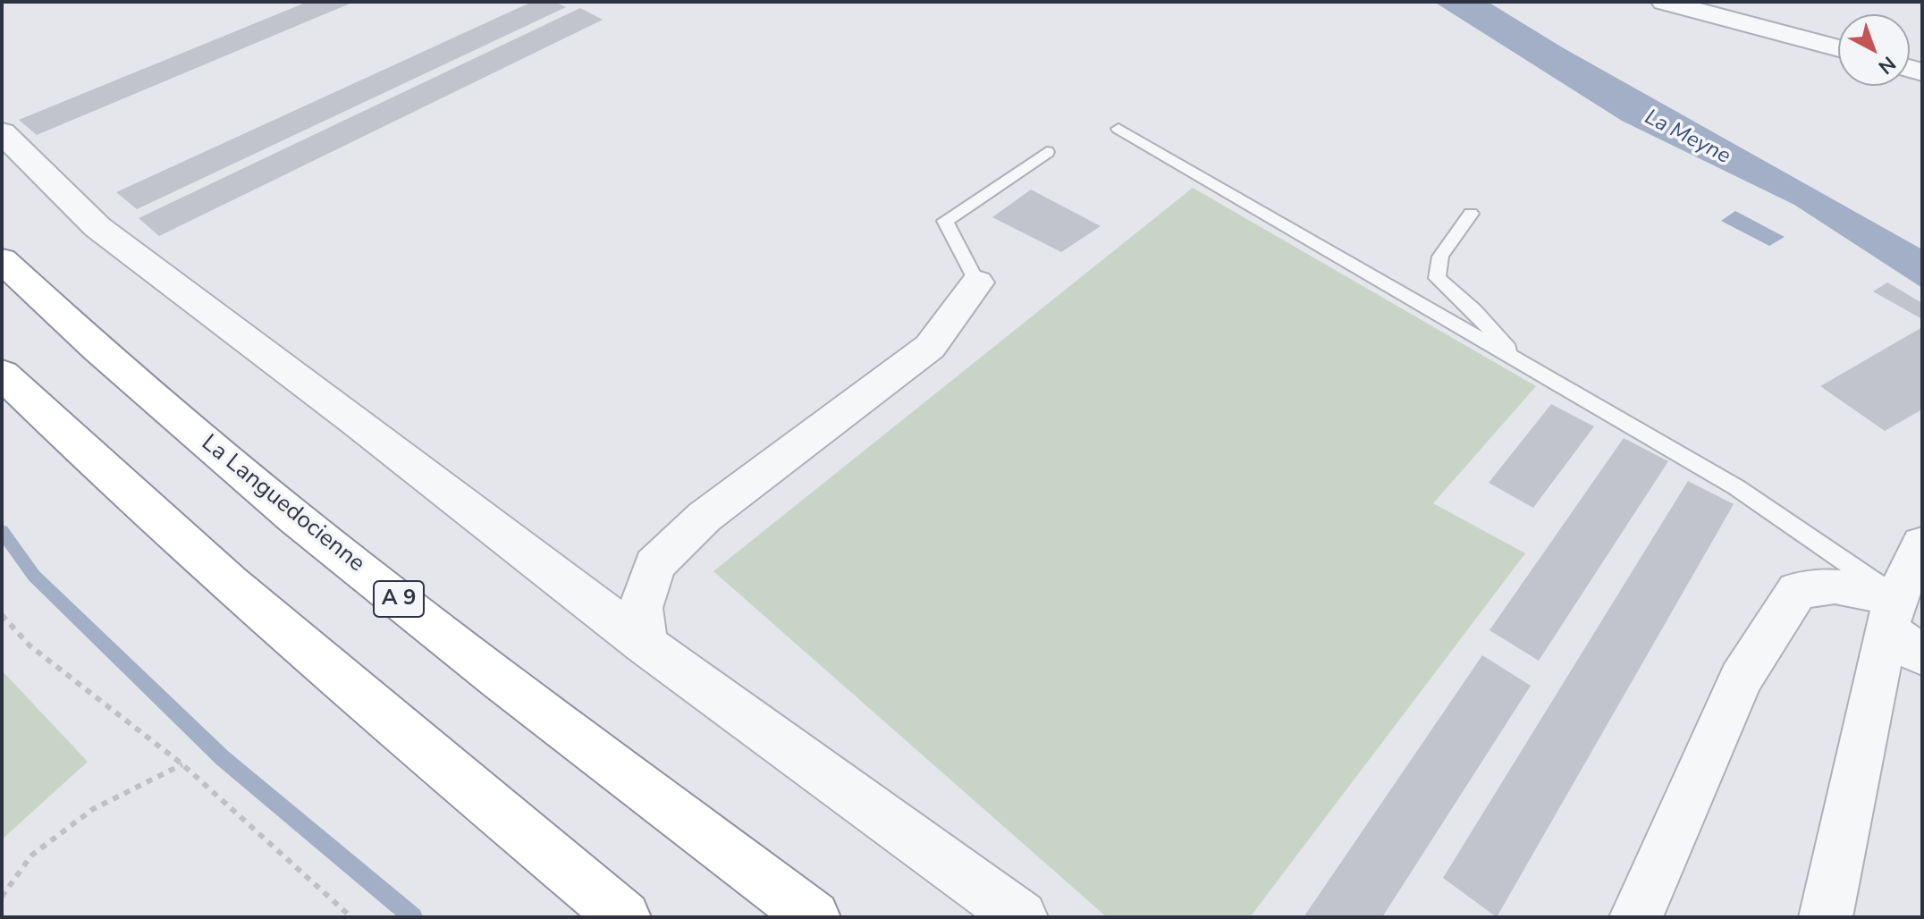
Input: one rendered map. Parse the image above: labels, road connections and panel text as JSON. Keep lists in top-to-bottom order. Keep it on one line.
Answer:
{"streets":{"highway":["La Languedocienne","A 9"]},"water":["La Meyne"],"north":"bottom right"}
